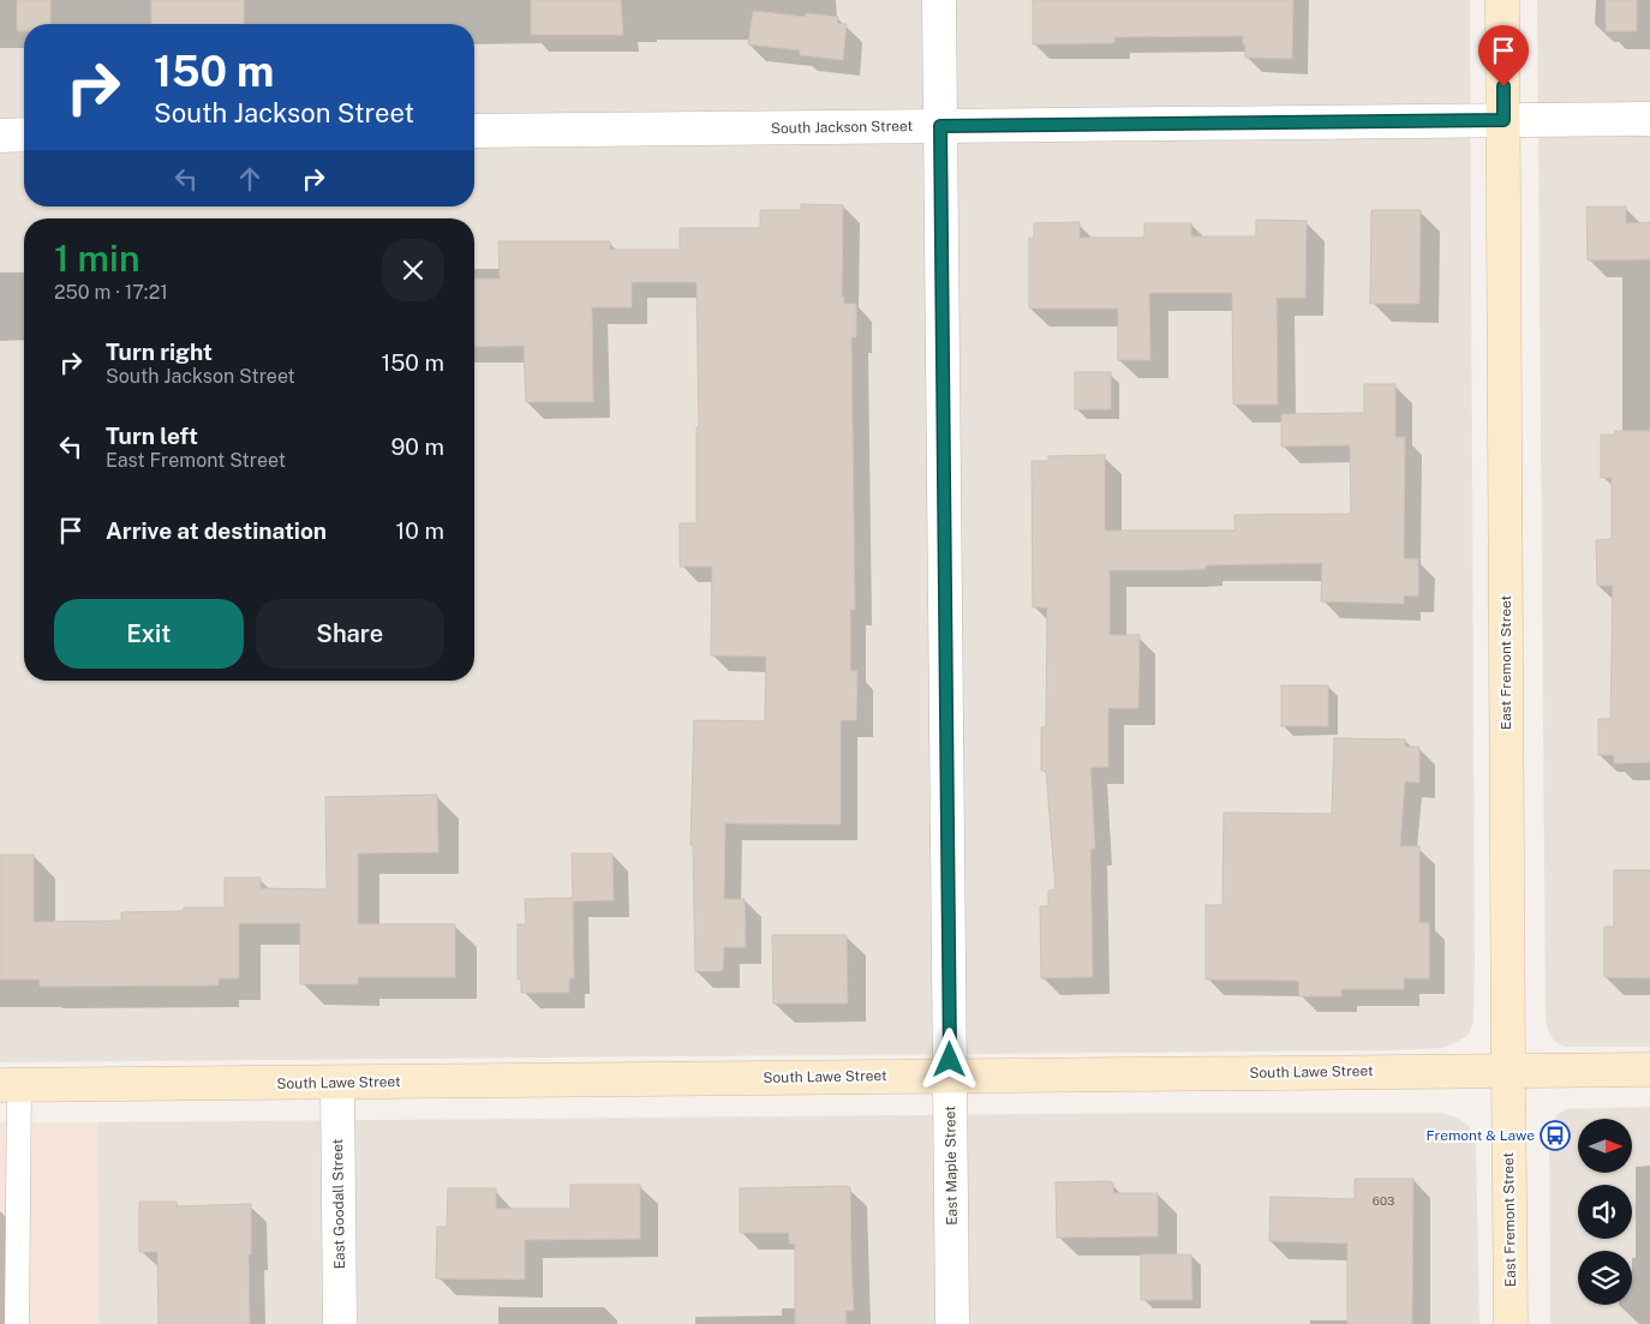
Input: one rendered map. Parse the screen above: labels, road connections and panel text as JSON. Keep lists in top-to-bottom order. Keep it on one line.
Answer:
{"streets":{"main road":["East Fremont Street","South Lawe Street"],"street":["South Jackson Street","East Maple Street","East Goodall Street"]},"crossings":[["South Jackson Street","East Fremont Street"],["South Jackson Street","East Maple Street"],["East Fremont Street","South Lawe Street"],["South Lawe Street","East Maple Street"],["South Lawe Street","East Goodall Street"]],"places":{"bus stop":["Fremont & Lawe"]},"house_numbers":["603"],"north":"right","page":{"turn":["150 m","South Jackson Street"],"heading":["1 min","250 m · 17:21"],"list":[{"name":"Turn right","note":"South Jackson Street","value":"150 m"},{"name":"Turn left","note":"East Fremont Street","value":"90 m"},{"name":"Arrive at destination","value":"10 m"}],"buttons":["Exit","Share"]}}
